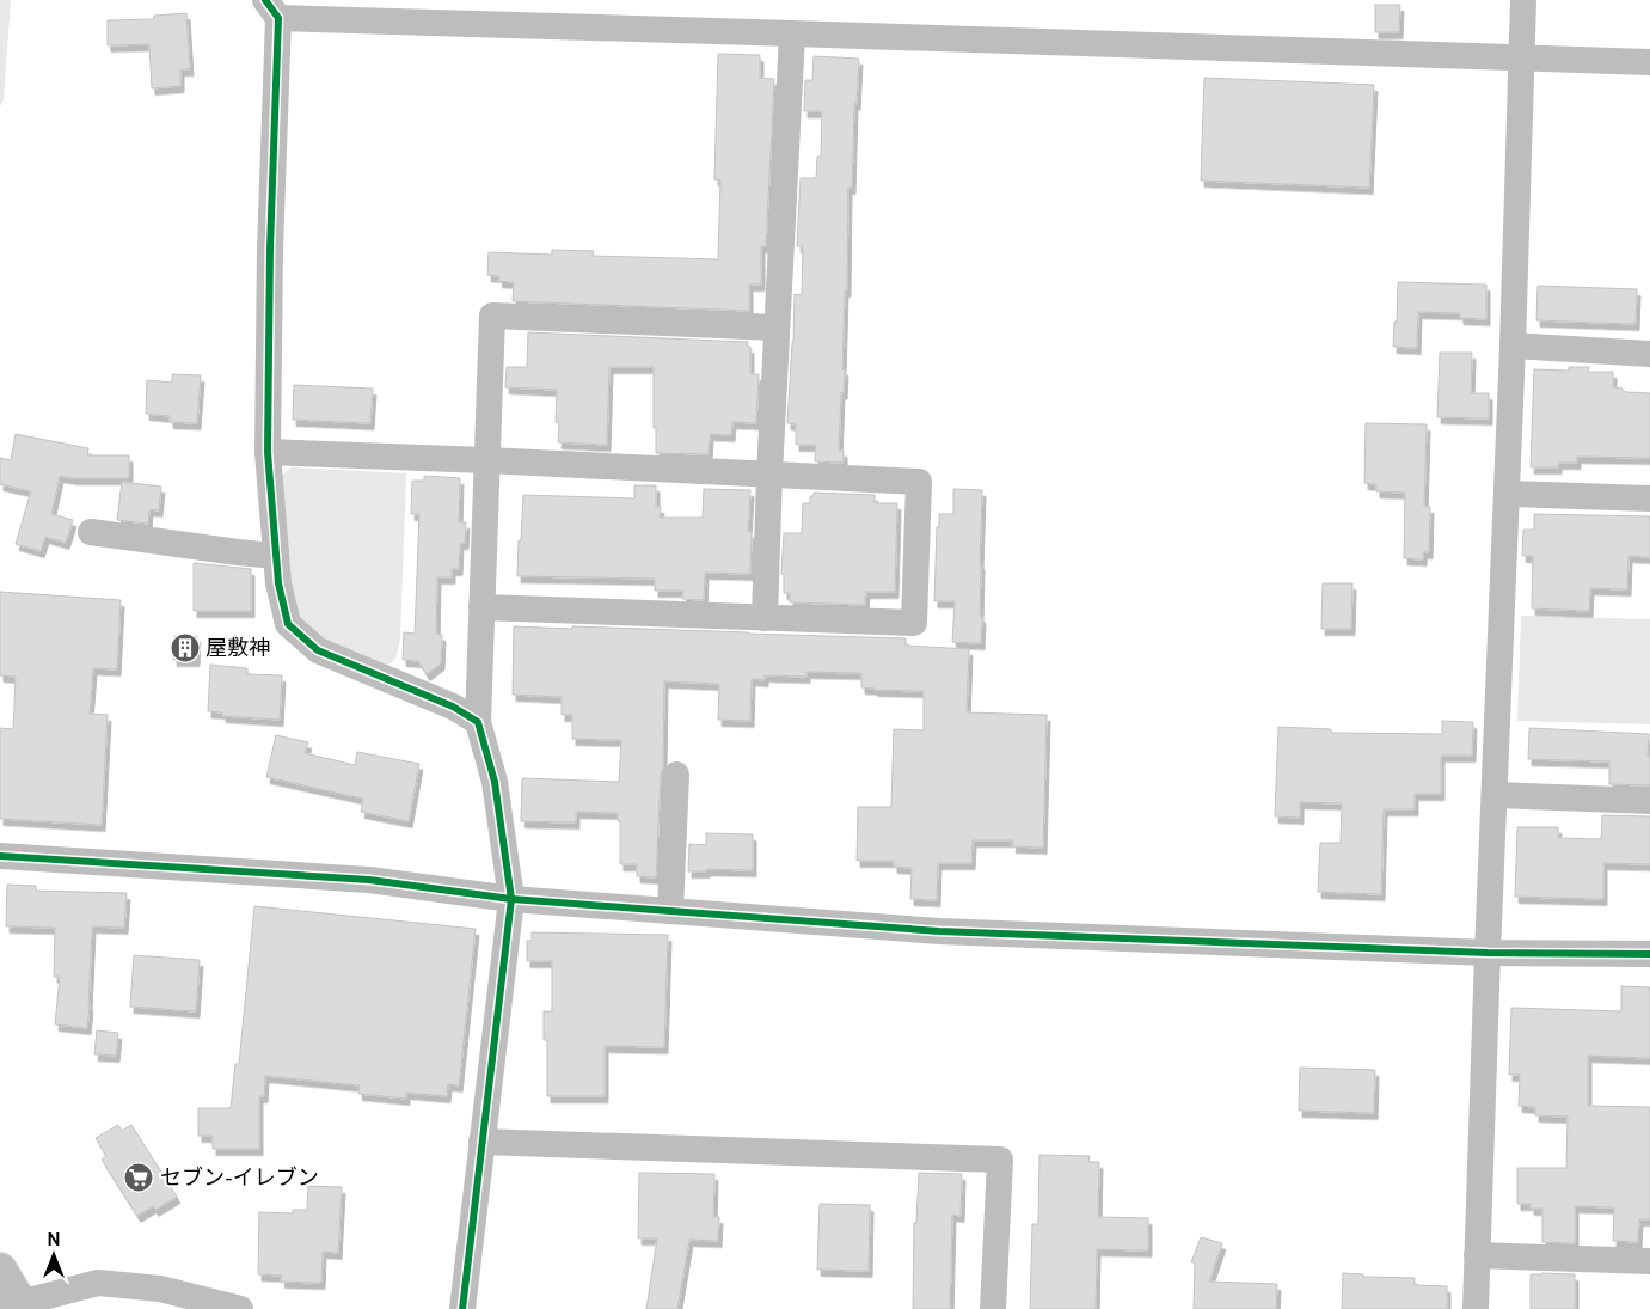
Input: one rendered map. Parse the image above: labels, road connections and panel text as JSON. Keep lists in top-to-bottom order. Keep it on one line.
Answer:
{"places":{"building":["屋敷神"],"supermarket":["セブン-イレブン"]},"north":"top"}
